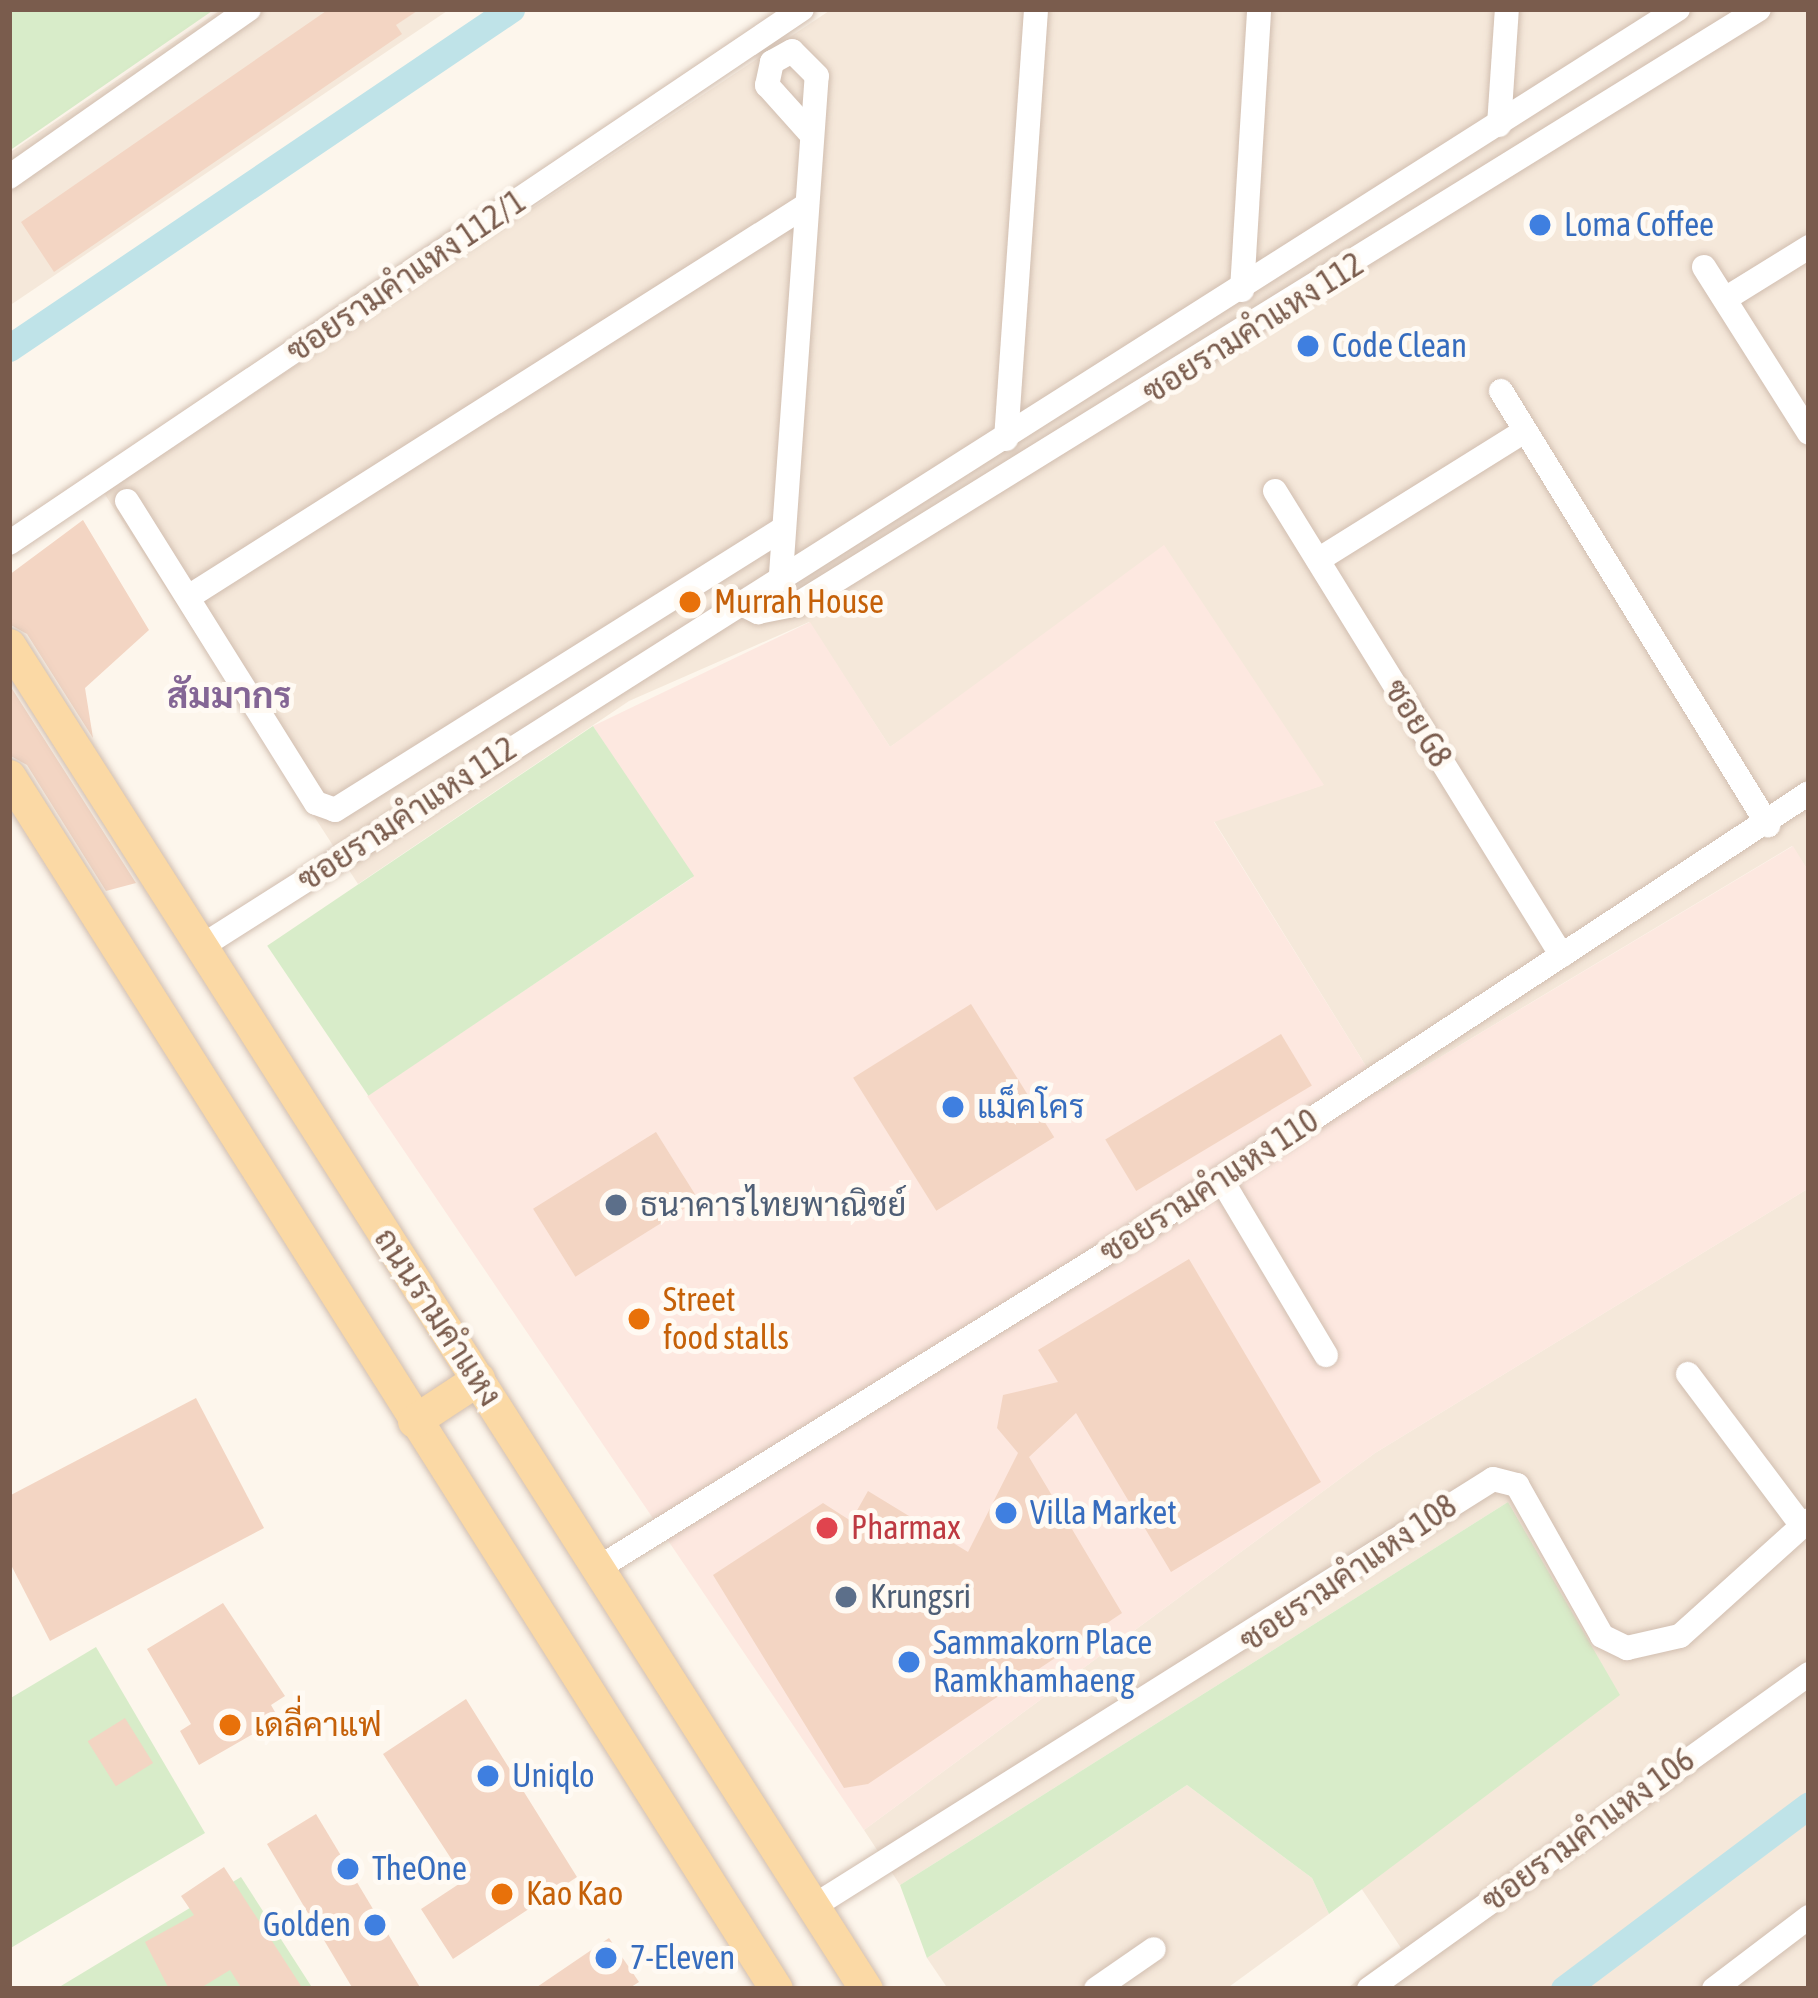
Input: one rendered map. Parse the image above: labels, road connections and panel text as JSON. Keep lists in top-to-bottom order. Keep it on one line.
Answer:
{"streets":{"main road":["ถนนรามคำแหง"],"street":["ซอยรามคำแหง 112/1","ซอยรามคำแหง 112","ซอย G8","ซอยรามคำแหง 110","ซอยรามคำแหง 108","ซอยรามคําแหง 106"]},"crossings":[["ซอยรามคำแหง 112","ถนนรามคำแหง"],["ซอย G8","ซอยรามคำแหง 110"],["ซอยรามคำแหง 110","ถนนรามคำแหง"],["ถนนรามคำแหง","ซอยรามคำแหง 108"]],"districts":["สัมมากร"],"places":["Loma Coffee","Code Clean","Murrah House","แม็คโคร","ธนาคารไทยพาณิชย์","Street food stalls","Villa Market","Pharmax","Krungsri","Sammakorn Place Ramkhamhaeng","เดลี่คาแฟ","Uniqlo","TheOne","Kao Kao","Golden","7-Eleven"]}
